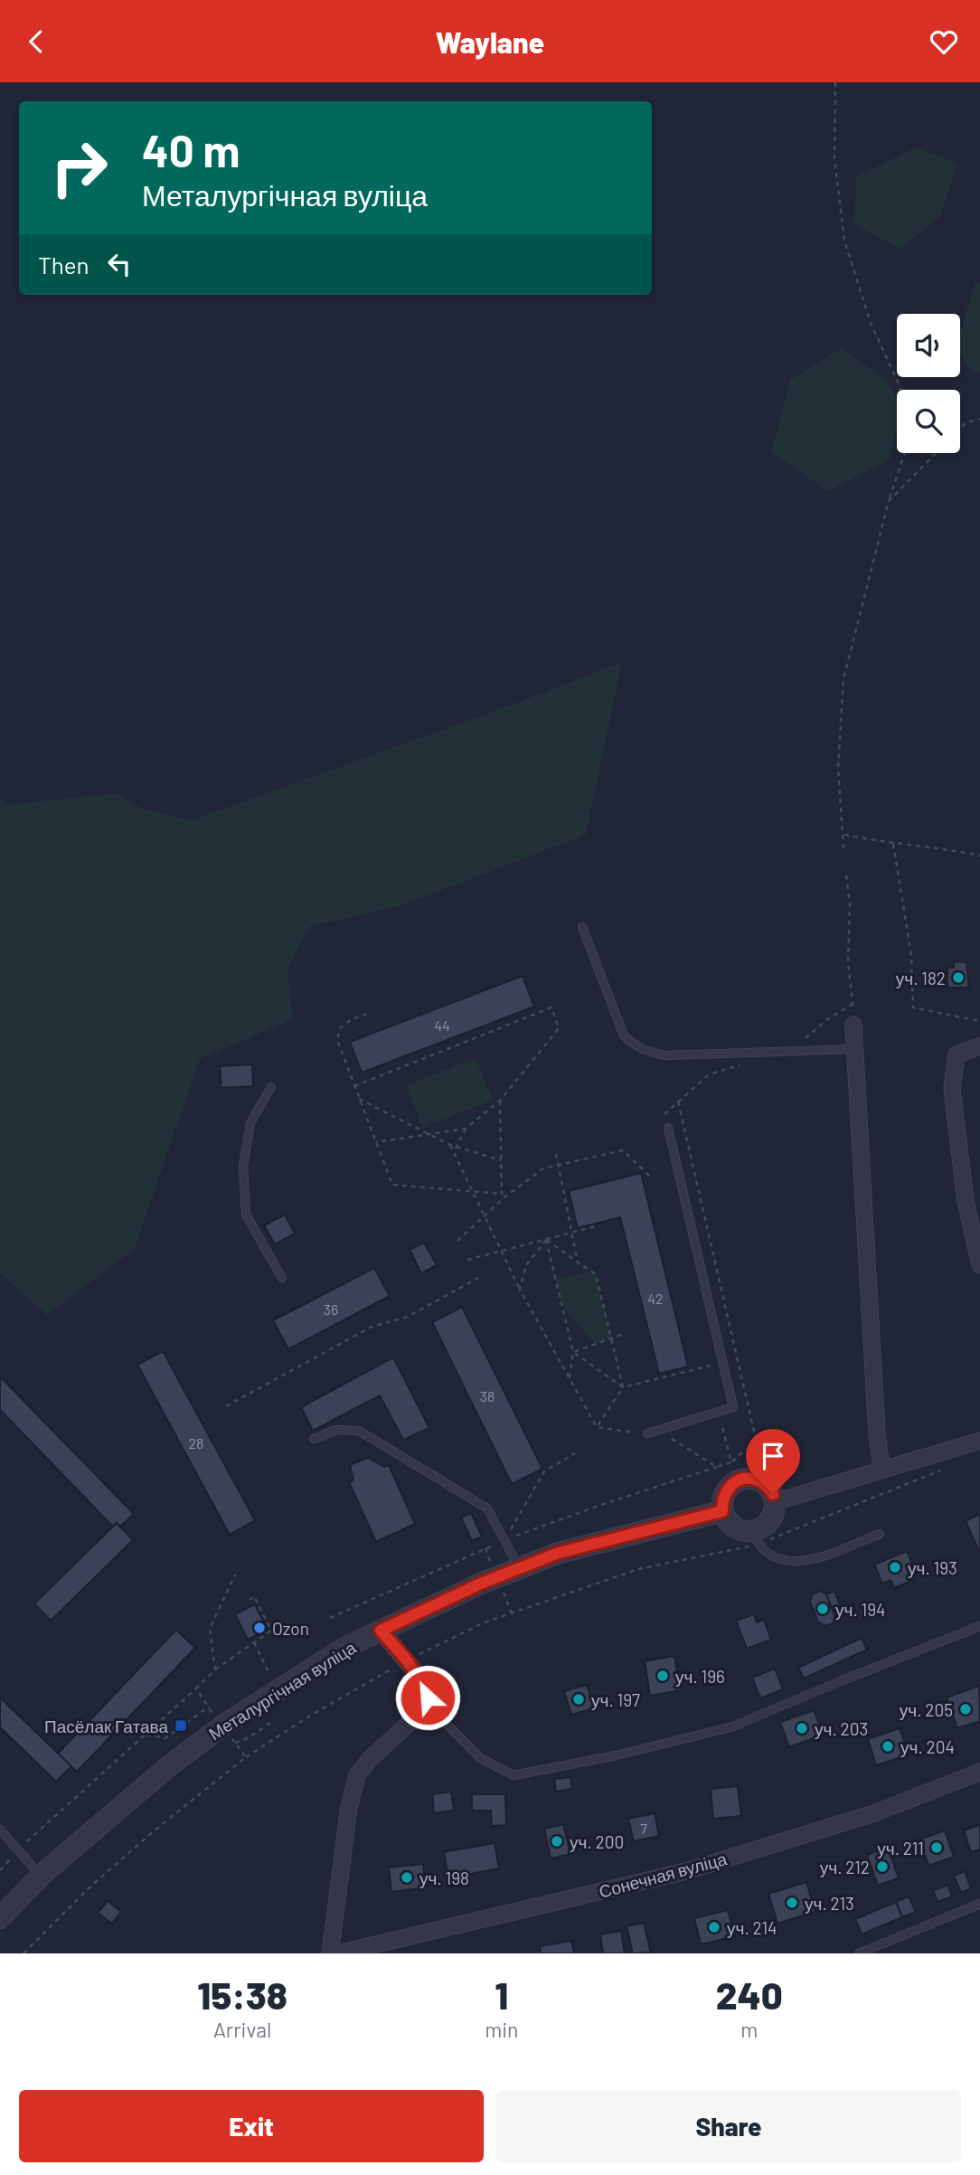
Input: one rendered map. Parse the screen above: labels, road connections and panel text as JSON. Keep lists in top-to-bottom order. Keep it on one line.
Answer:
{"streets":{"street":["Металургічная вуліца","Сонечная вуліца"]},"places":{"other":["уч. 182","уч. 193","уч. 194","Ozon","уч. 196","уч. 197","уч. 205","уч. 203","уч. 204","уч. 200","уч. 211","уч. 212","уч. 198","уч. 213","уч. 214"],"transit":["Пасёлак Гатава"]},"house_numbers":["44","42","36","38","28","7"],"page":{"header":"Waylane","turn":["40 m","Металургічная вуліца"],"then":"Then","eta":["15:38","Arrival","1","min","240","m"],"buttons":["Exit","Share"]}}
